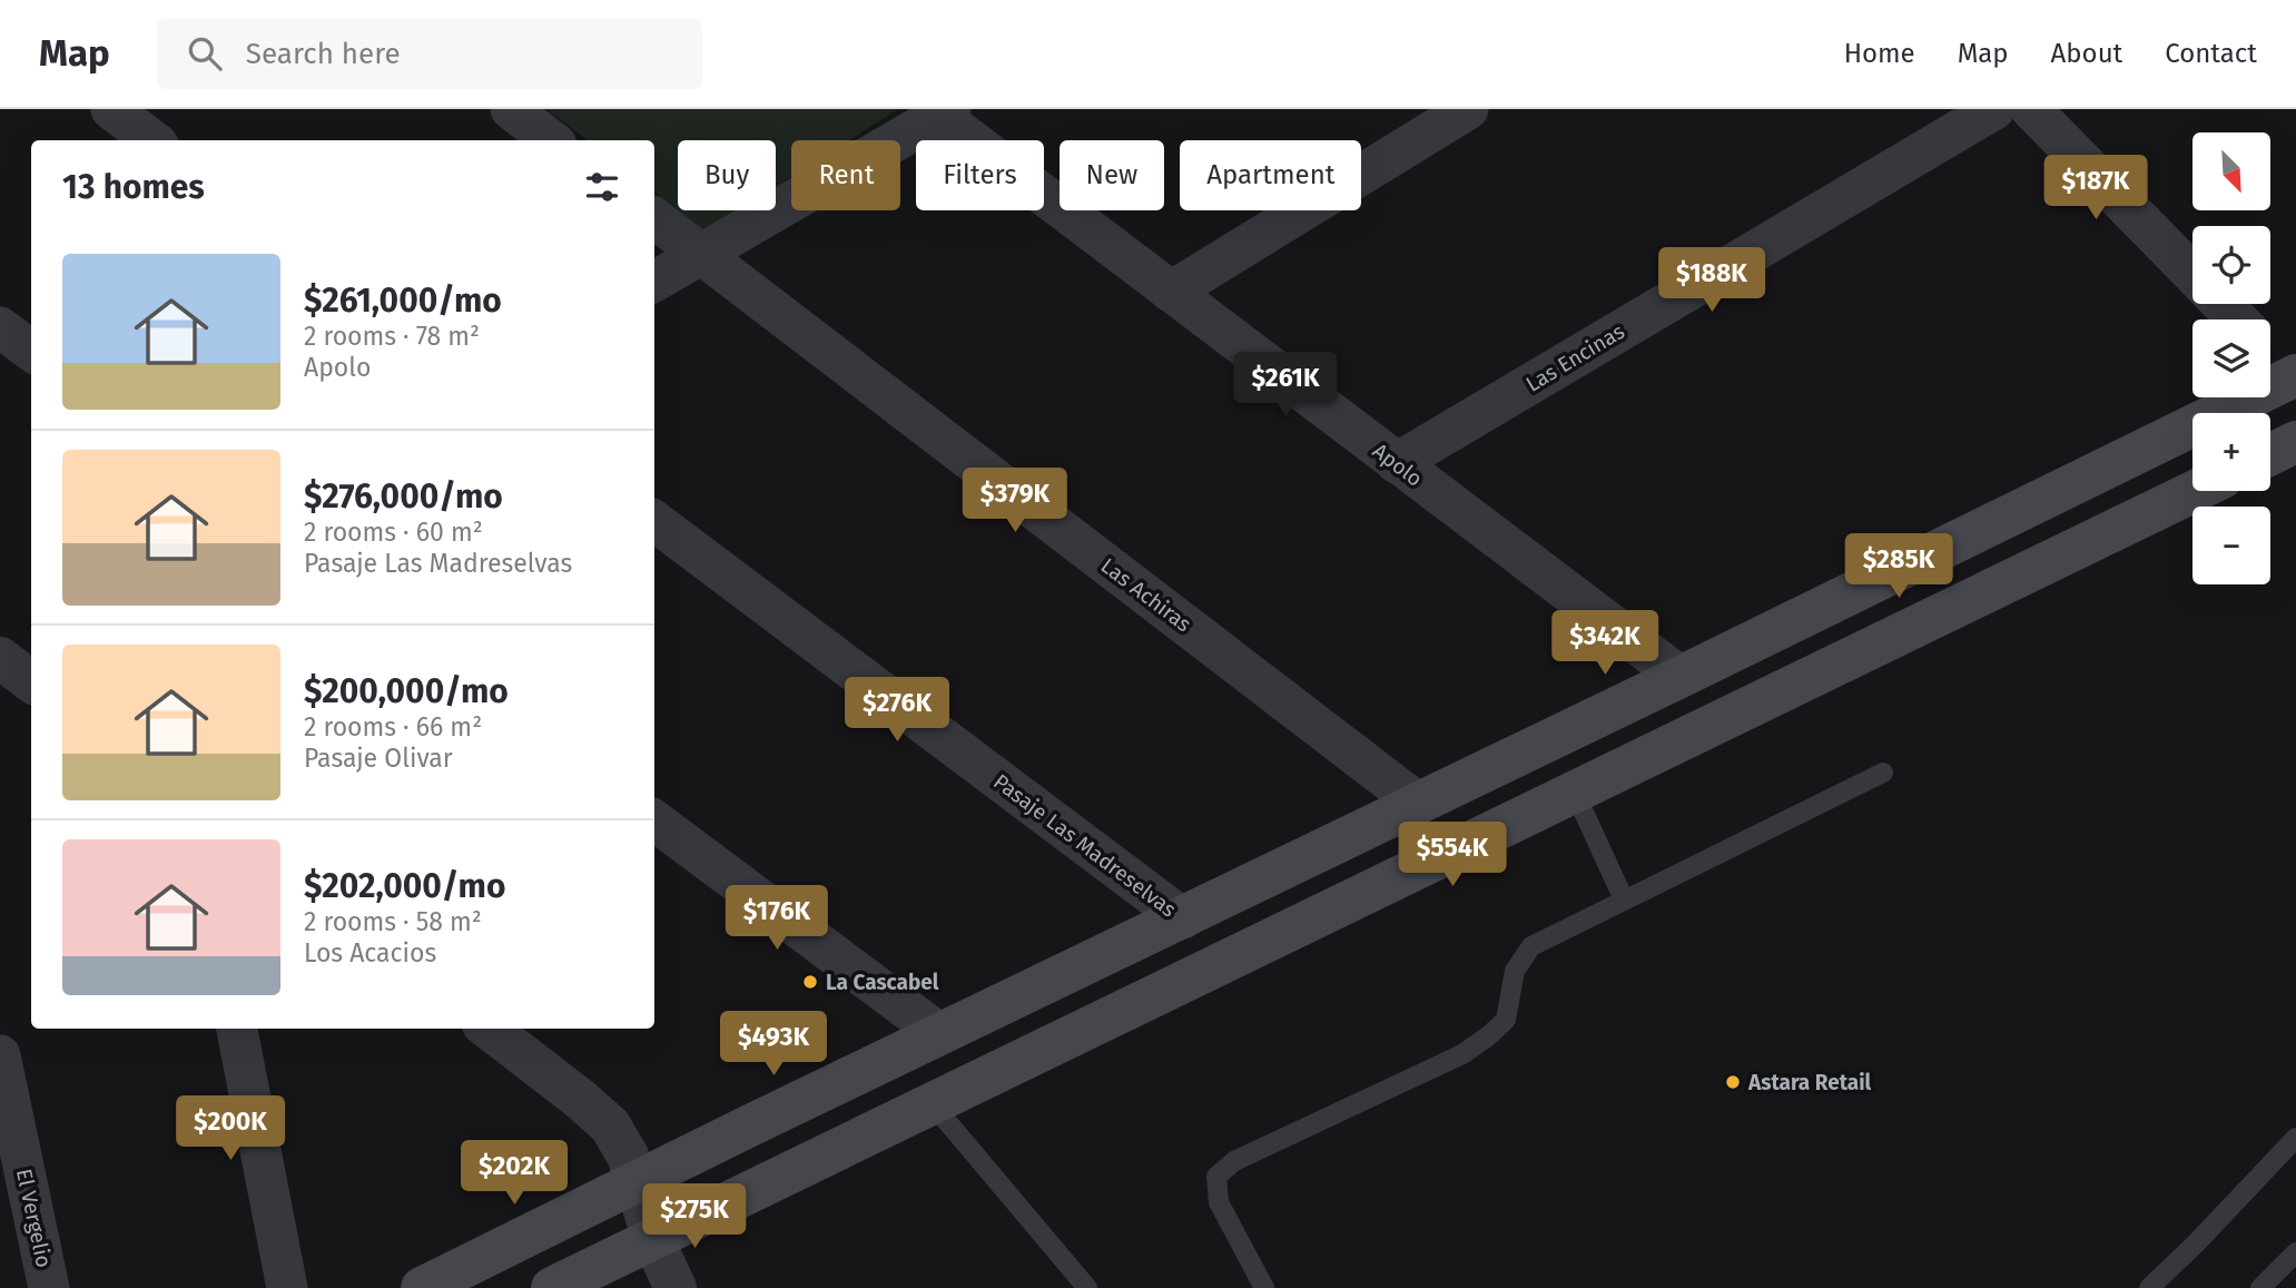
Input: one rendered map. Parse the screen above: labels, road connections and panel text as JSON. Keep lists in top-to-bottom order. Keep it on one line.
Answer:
{"streets":{"street":["Las Encinas","Apolo","Las Achiras","Pasaje Las Madreselvas","El Vergelio"]},"crossings":[["Las Encinas","Apolo"]],"places":["La Cascabel","Astara Retail"],"north":"bottom right","page":{"header":"Map","search":"Search here","nav":["Home","Map","About","Contact"],"map_buttons":["+","−"],"chip":["Buy","Rent","Filters","New","Apartment"],"heading":"13 homes","price":["$187K","$188K","$261K","$379K","$285K","$342K","$276K","$554K","$176K","$493K","$200K","$202K","$275K"],"list":[{"name":"$261,000/mo","note":"2 rooms · 78 m² · Apolo"},{"name":"$276,000/mo","note":"2 rooms · 60 m² · Pasaje Las Madreselvas"},{"name":"$200,000/mo","note":"2 rooms · 66 m² · Pasaje Olivar"},{"name":"$202,000/mo","note":"2 rooms · 58 m² · Los Acacios"}]}}
